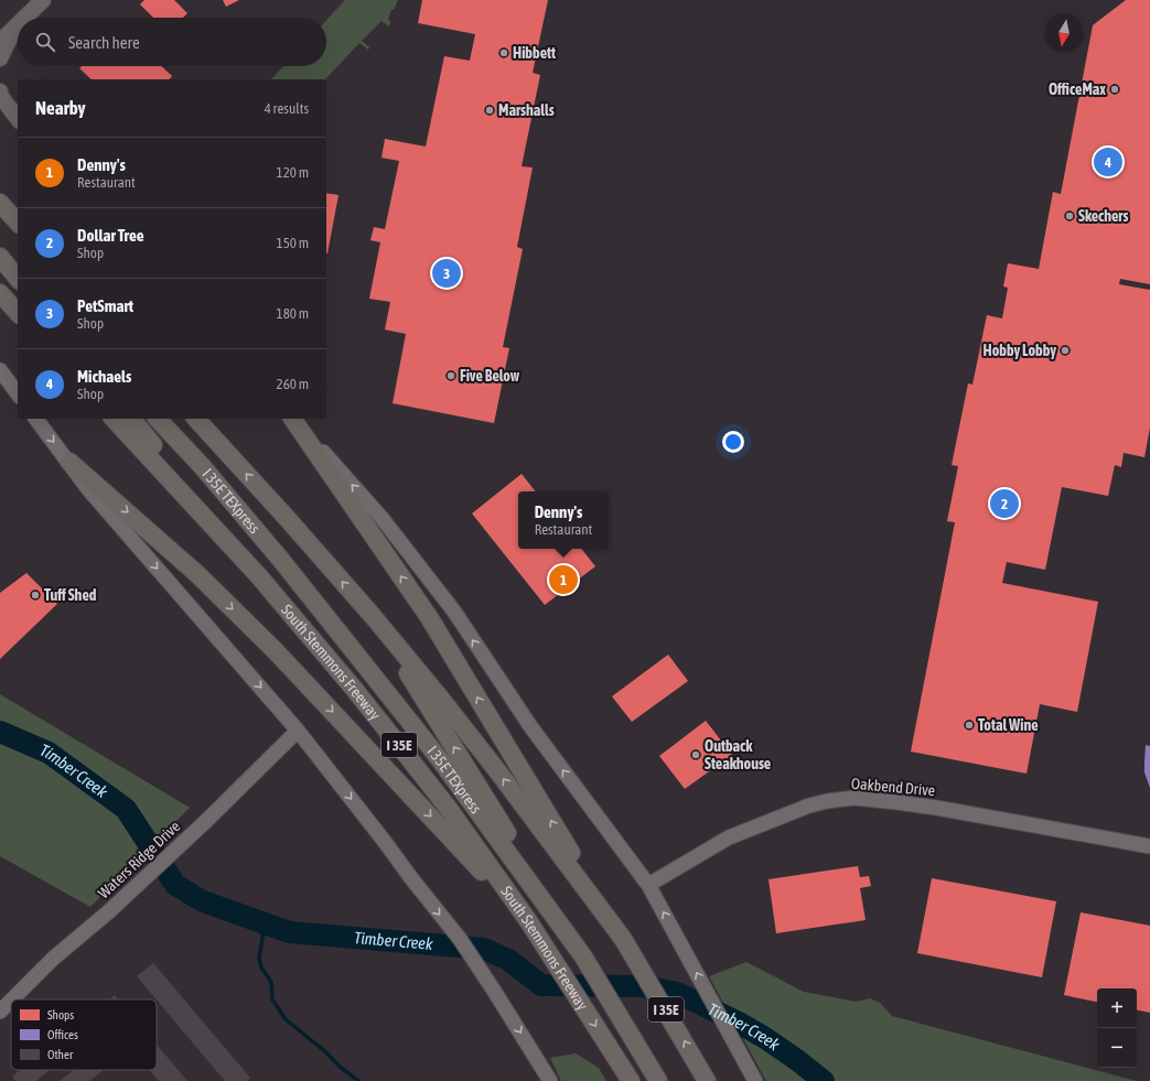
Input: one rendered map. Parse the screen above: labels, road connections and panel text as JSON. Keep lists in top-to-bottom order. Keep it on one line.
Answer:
{"streets":{"highway":["I 35E TEXpress","South Stemmons Freeway","I 35E"],"main road":["Oakbend Drive","Waters Ridge Drive"]},"water":["Timber Creek"],"places":["Hibbett","OfficeMax","Marshalls","Skechers","Hobby Lobby","Five Below","Tuff Shed","Total Wine","Outback Steakhouse"],"legend":["Shops","Offices","Other"],"north":"bottom","page":{"search":"Search here","heading":["Nearby","4 results"],"list":[{"mark":"1","name":"Denny's","note":"Restaurant","value":"120 m"},{"mark":"2","name":"Dollar Tree","note":"Shop","value":"150 m"},{"mark":"3","name":"PetSmart","note":"Shop","value":"180 m"},{"mark":"4","name":"Michaels","note":"Shop","value":"260 m"}],"pins":["4","3","2","1"],"popup":["Denny's","Restaurant"],"map_buttons":["+","−"]}}
